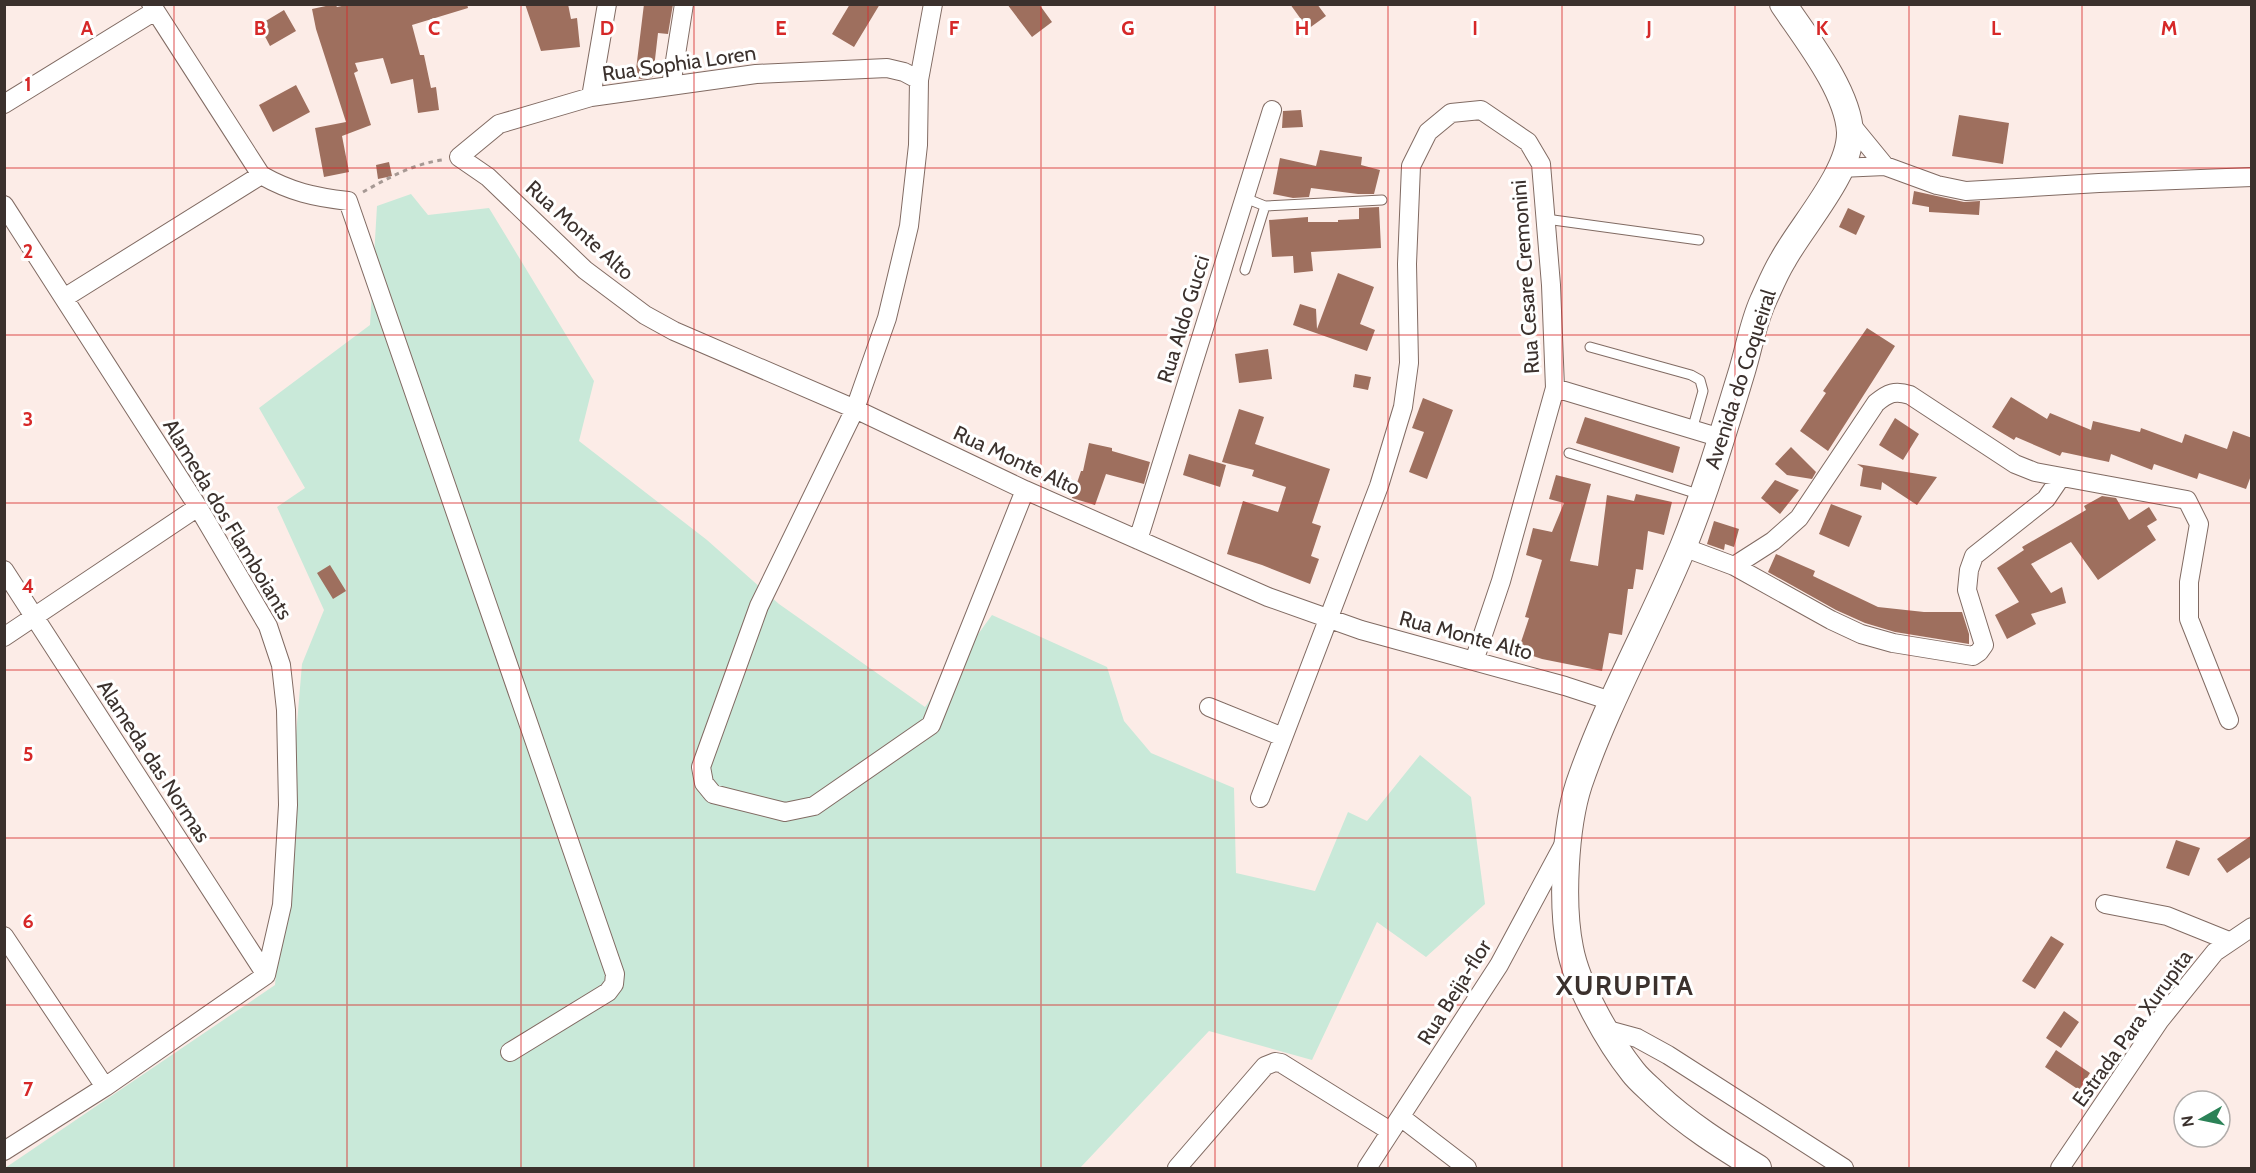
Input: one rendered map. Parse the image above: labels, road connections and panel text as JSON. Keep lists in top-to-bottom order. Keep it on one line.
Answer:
{"streets":{"main road":["Avenida do Coqueiral"],"street":["Rua Sophia Loren","Rua Monte Alto","Rua Cesare Cremonini","Rua Aldo Gucci","Alameda dos Flamboiants","Alameda das Normas","Rua Beija-flor","Estrada Para Xurupita"]},"crossings":[["Rua Sophia Loren","Rua Monte Alto"],["Rua Monte Alto","Rua Cesare Cremonini"],["Rua Monte Alto","Rua Aldo Gucci"],["Rua Monte Alto","Avenida do Coqueiral"],["Avenida do Coqueiral","Rua Beija-flor"],["Alameda dos Flamboiants","Alameda das Normas"]],"districts":["XURUPITA"],"north":"left","grid":{"columns":["A","B","C","D","E","F","G","H","I","J","K","L","M"],"rows":["1","2","3","4","5","6","7"]}}
